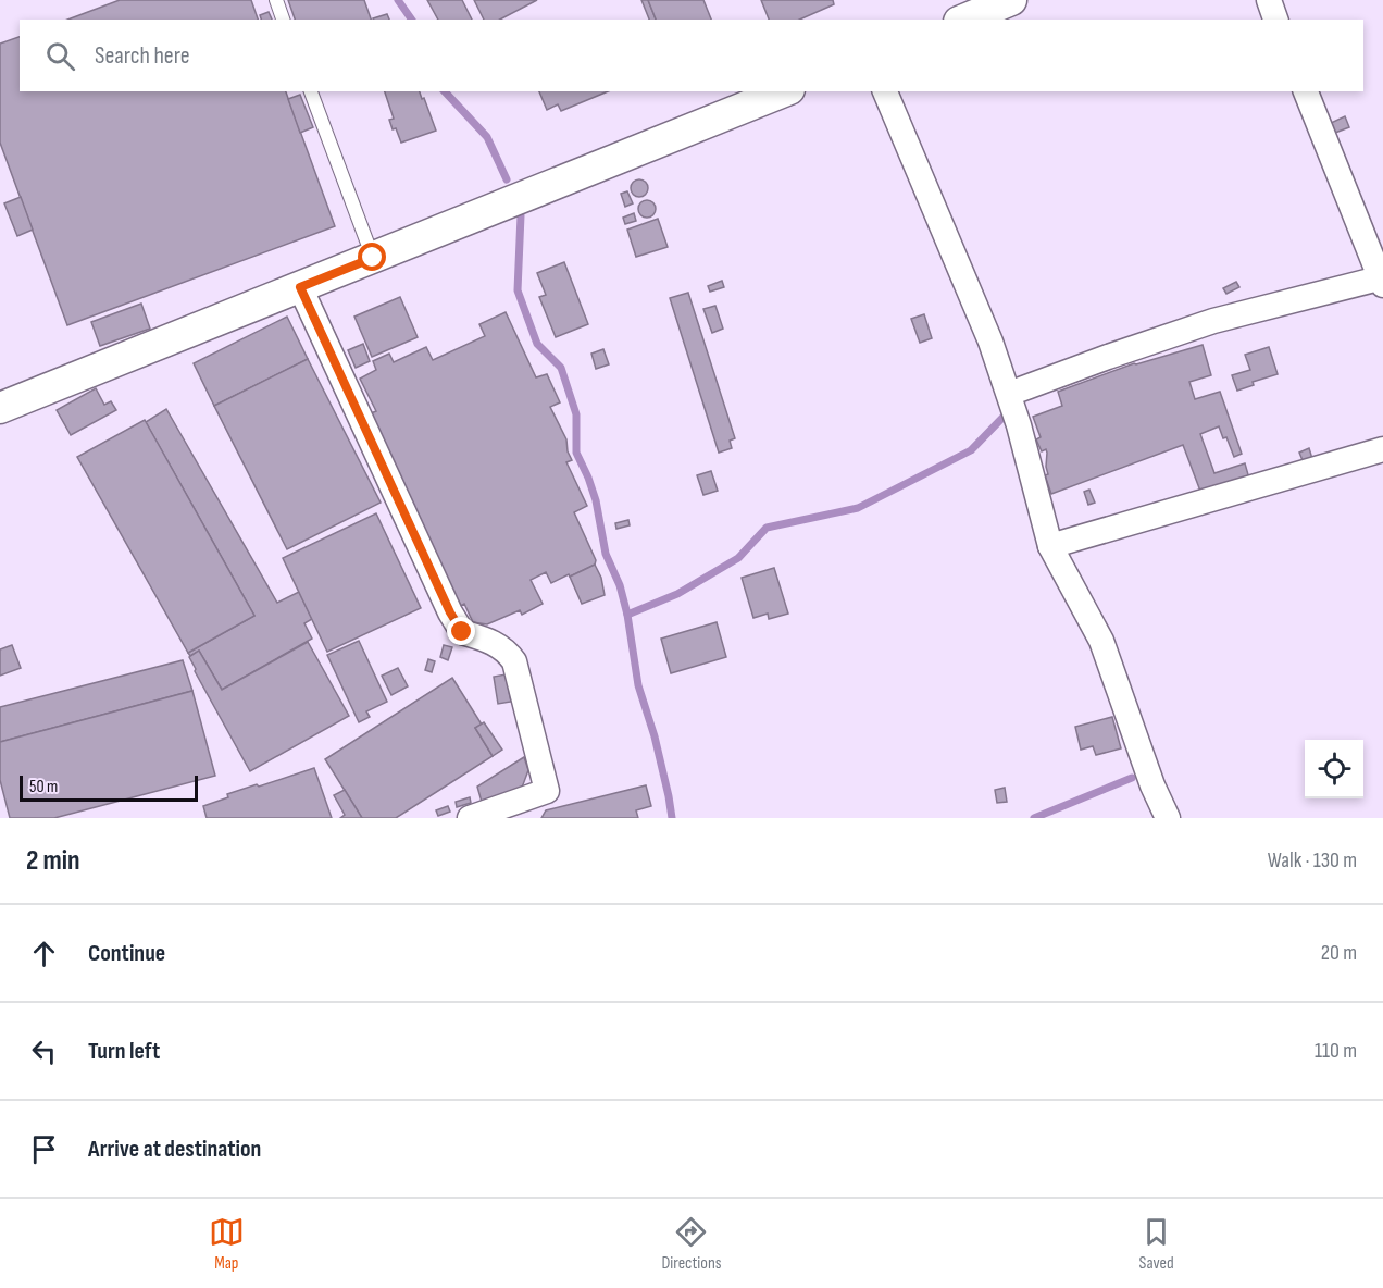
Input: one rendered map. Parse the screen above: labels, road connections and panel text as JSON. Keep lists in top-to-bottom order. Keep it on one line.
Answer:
{"scale_bar":"50 m","page":{"search":"Search here","scale":"50 m","heading":["2 min","Walk · 130 m"],"list":[["Continue","20 m"],["Turn left","110 m"],"Arrive at destination"],"nav":["Map","Directions","Saved"]}}
